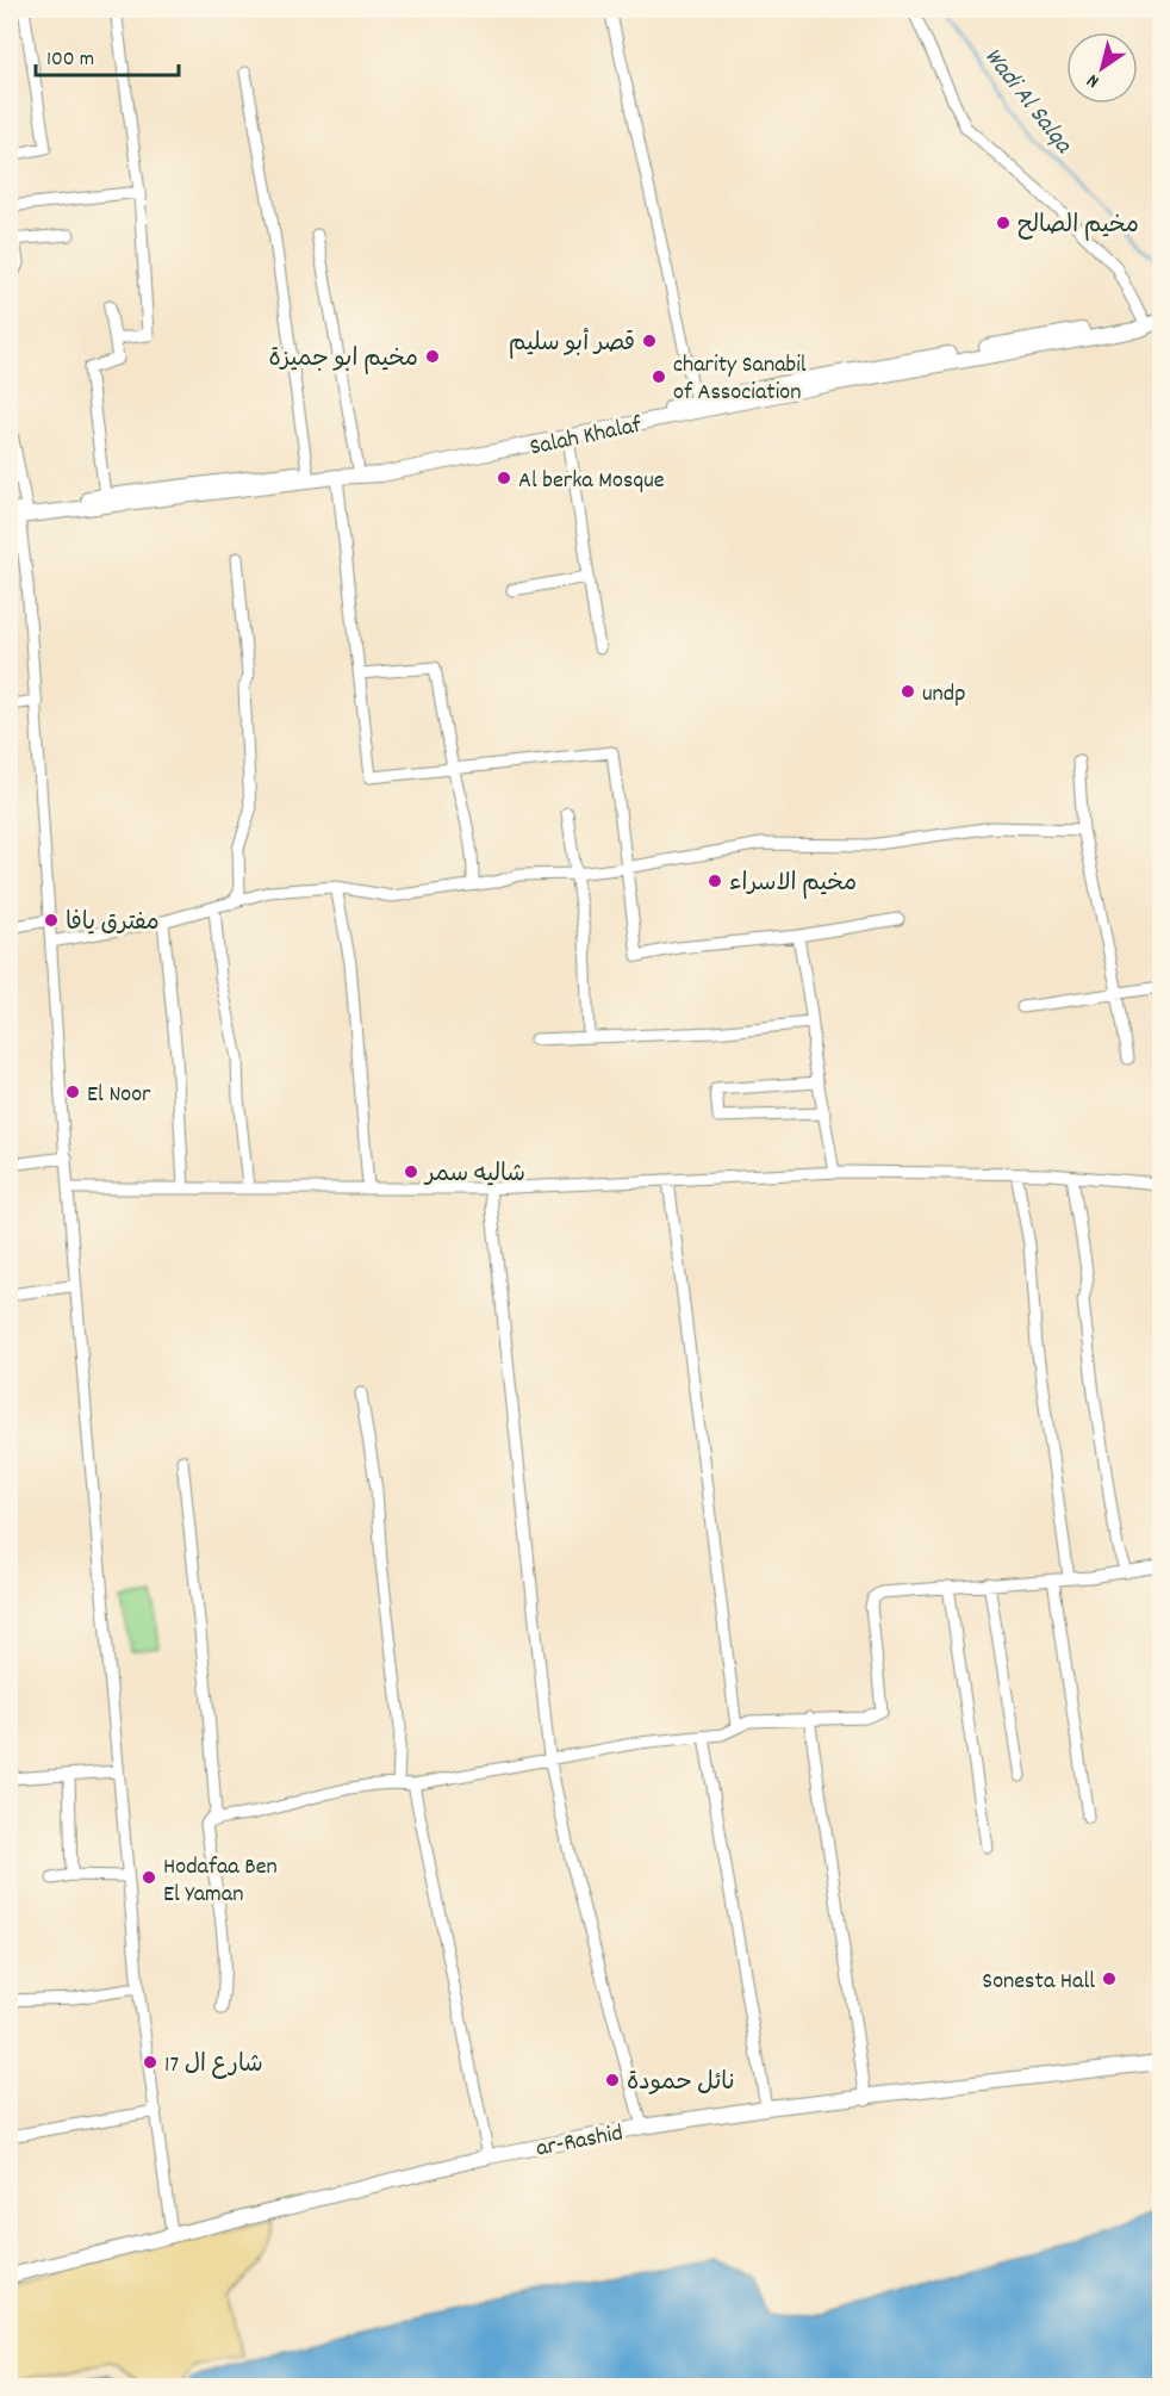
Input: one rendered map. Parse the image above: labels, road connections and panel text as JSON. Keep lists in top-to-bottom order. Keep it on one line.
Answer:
{"streets":{"main road":["Salah Khalaf","ar-Rashid"]},"water":["Wadi Al Salqa"],"places":["مخيم الصالح","قصر أبو سليم","مخيم ابو جميزة","charity Sanabil of Association","Al berka Mosque","undp","مخيم الاسراء","مفترق يافا","El Noor","شاليه سمر","Hodafaa Ben El Yaman","Sonesta Hall","شارع ال 17","نائل حمودة"],"scale_bar":"100 m","north":"bottom left"}
